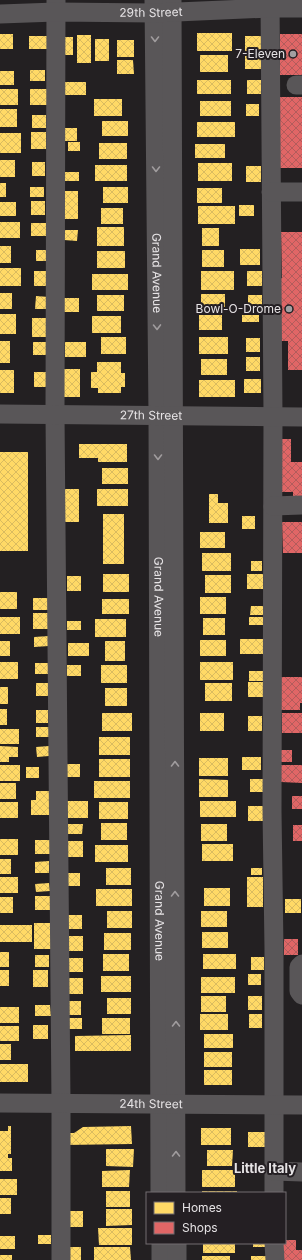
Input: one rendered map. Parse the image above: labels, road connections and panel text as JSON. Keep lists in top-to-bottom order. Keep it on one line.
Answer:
{"streets":{"street":["29th Street","Grand Avenue","27th Street","24th Street"]},"crossings":[["29th Street","Grand Avenue"],["Grand Avenue","27th Street"],["Grand Avenue","24th Street"]],"districts":["Little Italy"],"places":["7-Eleven","Bowl-O-Drome"],"legend":["Homes","Shops"]}
